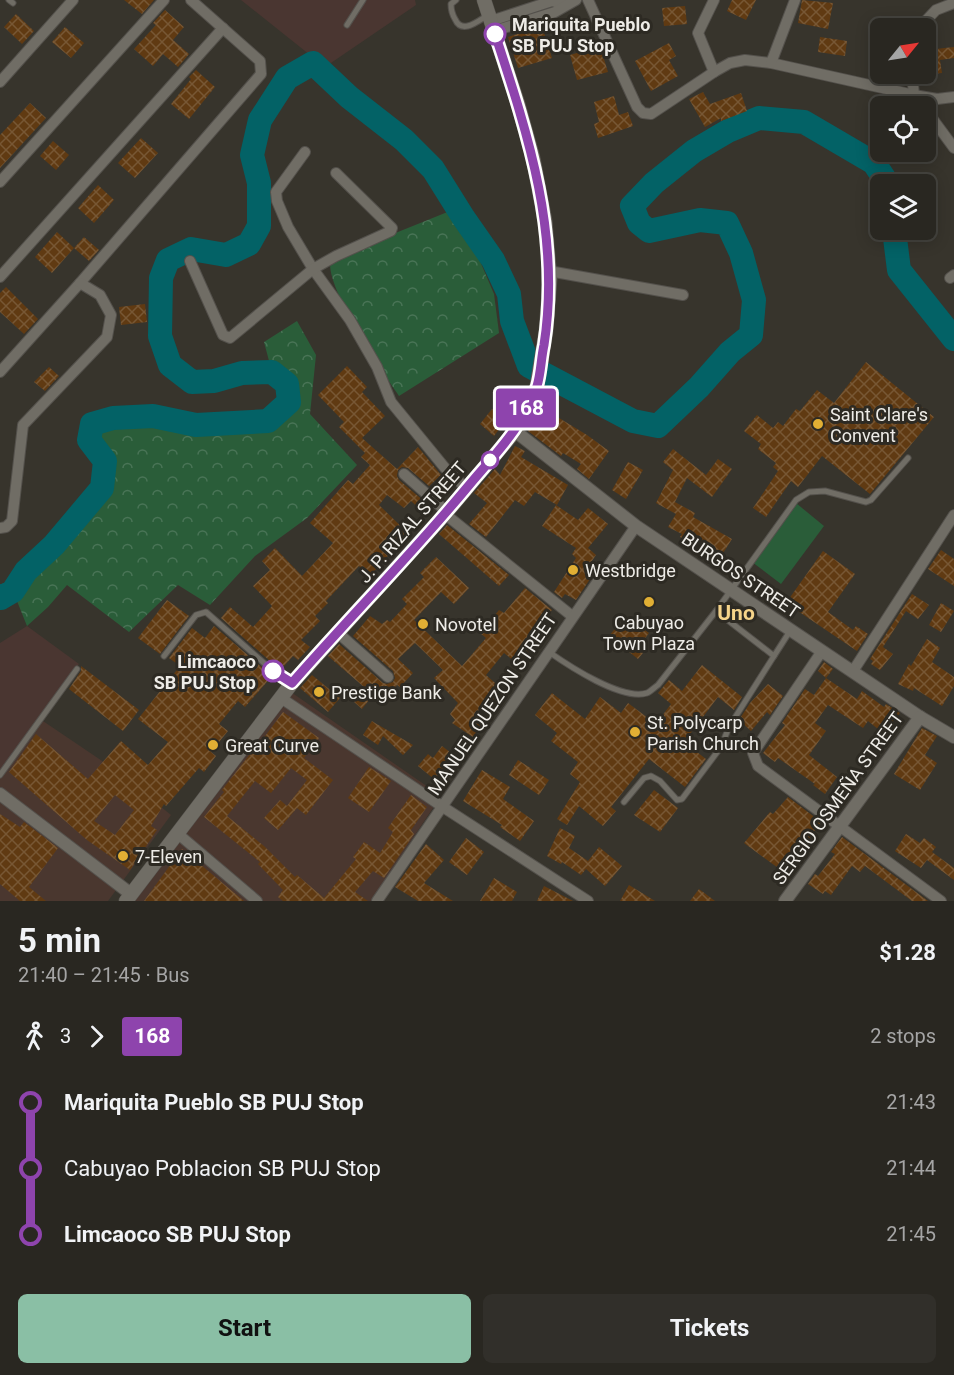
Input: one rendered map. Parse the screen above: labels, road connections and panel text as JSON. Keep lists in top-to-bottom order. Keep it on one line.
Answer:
{"streets":{"main road":["J. P. RIZAL STREET"],"street":["BURGOS STREET","MANUEL QUEZON STREET","SERGIO OSMEÑA STREET"]},"crossings":[["J. P. RIZAL STREET","BURGOS STREET"],["BURGOS STREET","MANUEL QUEZON STREET"],["BURGOS STREET","SERGIO OSMEÑA STREET"]],"districts":["Uno"],"places":["Mariquita Pueblo SB PUJ Stop","Saint Clare's Convent","Westbridge","Cabuyao Town Plaza","Novotel","Limcaoco SB PUJ Stop","Prestige Bank","St. Polycarp Parish Church","Great Curve","7-Eleven"],"lines":["bus line 168"],"north":"top right","page":{"on_map":"168","heading":["5 min","21:40 – 21:45 · Bus","$1.28"],"legs":["3","168","2 stops"],"list":[{"name":"Mariquita Pueblo SB PUJ Stop","value":"21:43"},{"name":"Cabuyao Poblacion SB PUJ Stop","value":"21:44"},{"name":"Limcaoco SB PUJ Stop","value":"21:45"}],"buttons":["Start","Tickets"]}}
